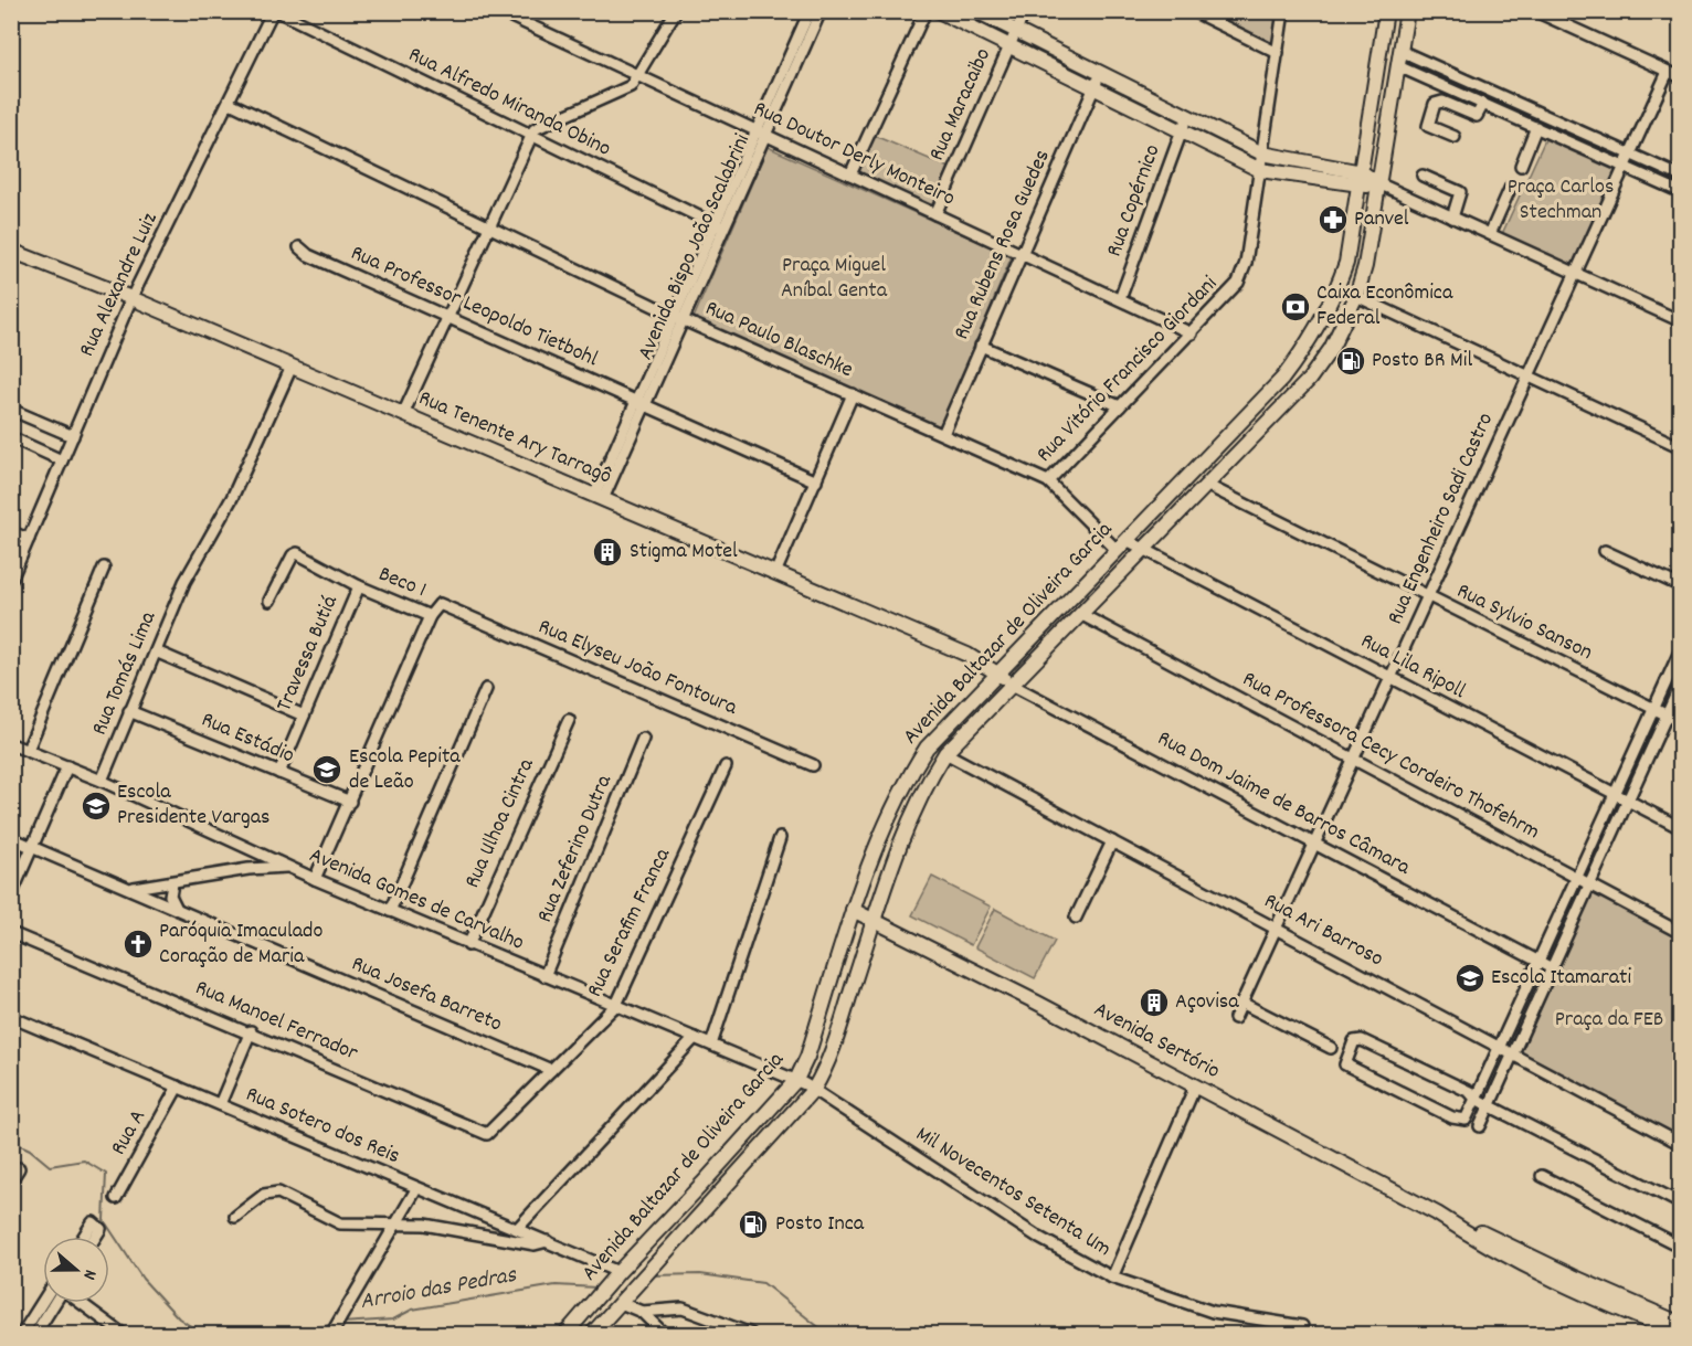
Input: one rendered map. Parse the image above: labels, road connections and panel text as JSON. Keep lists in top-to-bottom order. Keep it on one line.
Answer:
{"streets":{"main road":["Rua Tenente Ary Tarragô","Avenida Baltazar de Oliveira Garcia","Rua Dom Jaime de Barros Câmara","Avenida Sertório"],"street":["Rua Alfredo Miranda Obino","Rua Maracaibo","Rua Doutor Derly Monteiro","Rua Copérnico","Rua Rubens Rosa Guedes","Avenida Bispo João Scalabrini","Rua Alexandre Luiz","Rua Professor Leopoldo Tietbohl","Rua Paulo Blaschke","Rua Vitório Francisco Giordani","Rua Engenheiro Sadi Castro","Beco 1","Rua Sylvio Sanson","Travessa Butiá","Rua Lila Ripoll","Rua Elyseu João Fontoura","Rua Tomás Lima","Rua Estádio","Rua Professora Cecy Cordeiro Thofehrm","Rua Ulhoa Cintra","Rua Zeferino Dutra","Avenida Gomes de Carvalho","Rua Serafim Franca","Rua Ari Barroso","Rua Josefa Barreto","Rua Manoel Ferrador","Rua Sotero dos Reis","Rua A","Mil Novecentos Setenta Um"]},"crossings":[["Rua Alfredo Miranda Obino","Avenida Bispo João Scalabrini"],["Rua Alfredo Miranda Obino","Rua Alexandre Luiz"],["Rua Maracaibo","Rua Doutor Derly Monteiro"],["Rua Doutor Derly Monteiro","Rua Copérnico"],["Rua Doutor Derly Monteiro","Rua Rubens Rosa Guedes"],["Rua Doutor Derly Monteiro","Avenida Bispo João Scalabrini"],["Rua Doutor Derly Monteiro","Rua Vitório Francisco Giordani"],["Rua Rubens Rosa Guedes","Rua Paulo Blaschke"],["Avenida Bispo João Scalabrini","Rua Professor Leopoldo Tietbohl"],["Avenida Bispo João Scalabrini","Rua Paulo Blaschke"],["Avenida Bispo João Scalabrini","Rua Tenente Ary Tarragô"],["Rua Alexandre Luiz","Rua Paulo Blaschke"],["Rua Alexandre Luiz","Rua Tenente Ary Tarragô"],["Rua Paulo Blaschke","Rua Vitório Francisco Giordani"],["Rua Paulo Blaschke","Avenida Baltazar de Oliveira Garcia"],["Rua Tenente Ary Tarragô","Avenida Baltazar de Oliveira Garcia"],["Rua Tenente Ary Tarragô","Rua Tomás Lima"],["Rua Tenente Ary Tarragô","Rua Dom Jaime de Barros Câmara"],["Rua Engenheiro Sadi Castro","Rua Sylvio Sanson"],["Rua Engenheiro Sadi Castro","Rua Lila Ripoll"],["Rua Engenheiro Sadi Castro","Rua Professora Cecy Cordeiro Thofehrm"],["Rua Engenheiro Sadi Castro","Rua Dom Jaime de Barros Câmara"],["Rua Engenheiro Sadi Castro","Rua Ari Barroso"],["Beco 1","Travessa Butiá"],["Beco 1","Rua Elyseu João Fontoura"],["Rua Sylvio Sanson","Avenida Baltazar de Oliveira Garcia"],["Avenida Baltazar de Oliveira Garcia","Rua Lila Ripoll"],["Avenida Baltazar de Oliveira Garcia","Rua Professora Cecy Cordeiro Thofehrm"],["Avenida Baltazar de Oliveira Garcia","Rua Dom Jaime de Barros Câmara"],["Avenida Baltazar de Oliveira Garcia","Avenida Gomes de Carvalho"],["Avenida Baltazar de Oliveira Garcia","Rua Ari Barroso"],["Avenida Baltazar de Oliveira Garcia","Avenida Sertório"],["Avenida Baltazar de Oliveira Garcia","Rua Sotero dos Reis"],["Avenida Baltazar de Oliveira Garcia","Mil Novecentos Setenta Um"],["Travessa Butiá","Rua Estádio"],["Rua Tomás Lima","Rua Estádio"],["Rua Ulhoa Cintra","Avenida Gomes de Carvalho"],["Rua Zeferino Dutra","Avenida Gomes de Carvalho"],["Avenida Gomes de Carvalho","Rua Serafim Franca"],["Avenida Gomes de Carvalho","Rua Josefa Barreto"],["Avenida Gomes de Carvalho","Mil Novecentos Setenta Um"],["Rua Serafim Franca","Rua Josefa Barreto"],["Rua Serafim Franca","Rua Manoel Ferrador"],["Rua Sotero dos Reis","Rua A"]],"water":["Arroio das Pedras"],"parks":["Praça Carlos Stechman","Praça Miguel Aníbal Genta","Praça da FEB"],"places":{"pharmacy":["Panvel"],"bank":["Caixa Econômica Federal"],"fuel station":["Posto BR Mil","Posto Inca"],"building":["Stigma Motel","Açovisa"],"school or university":["Escola Pepita de Leão","Escola Presidente Vargas","Escola Itamarati"],"church":["Paróquia Imaculado Coração de Maria"]},"north":"right"}
